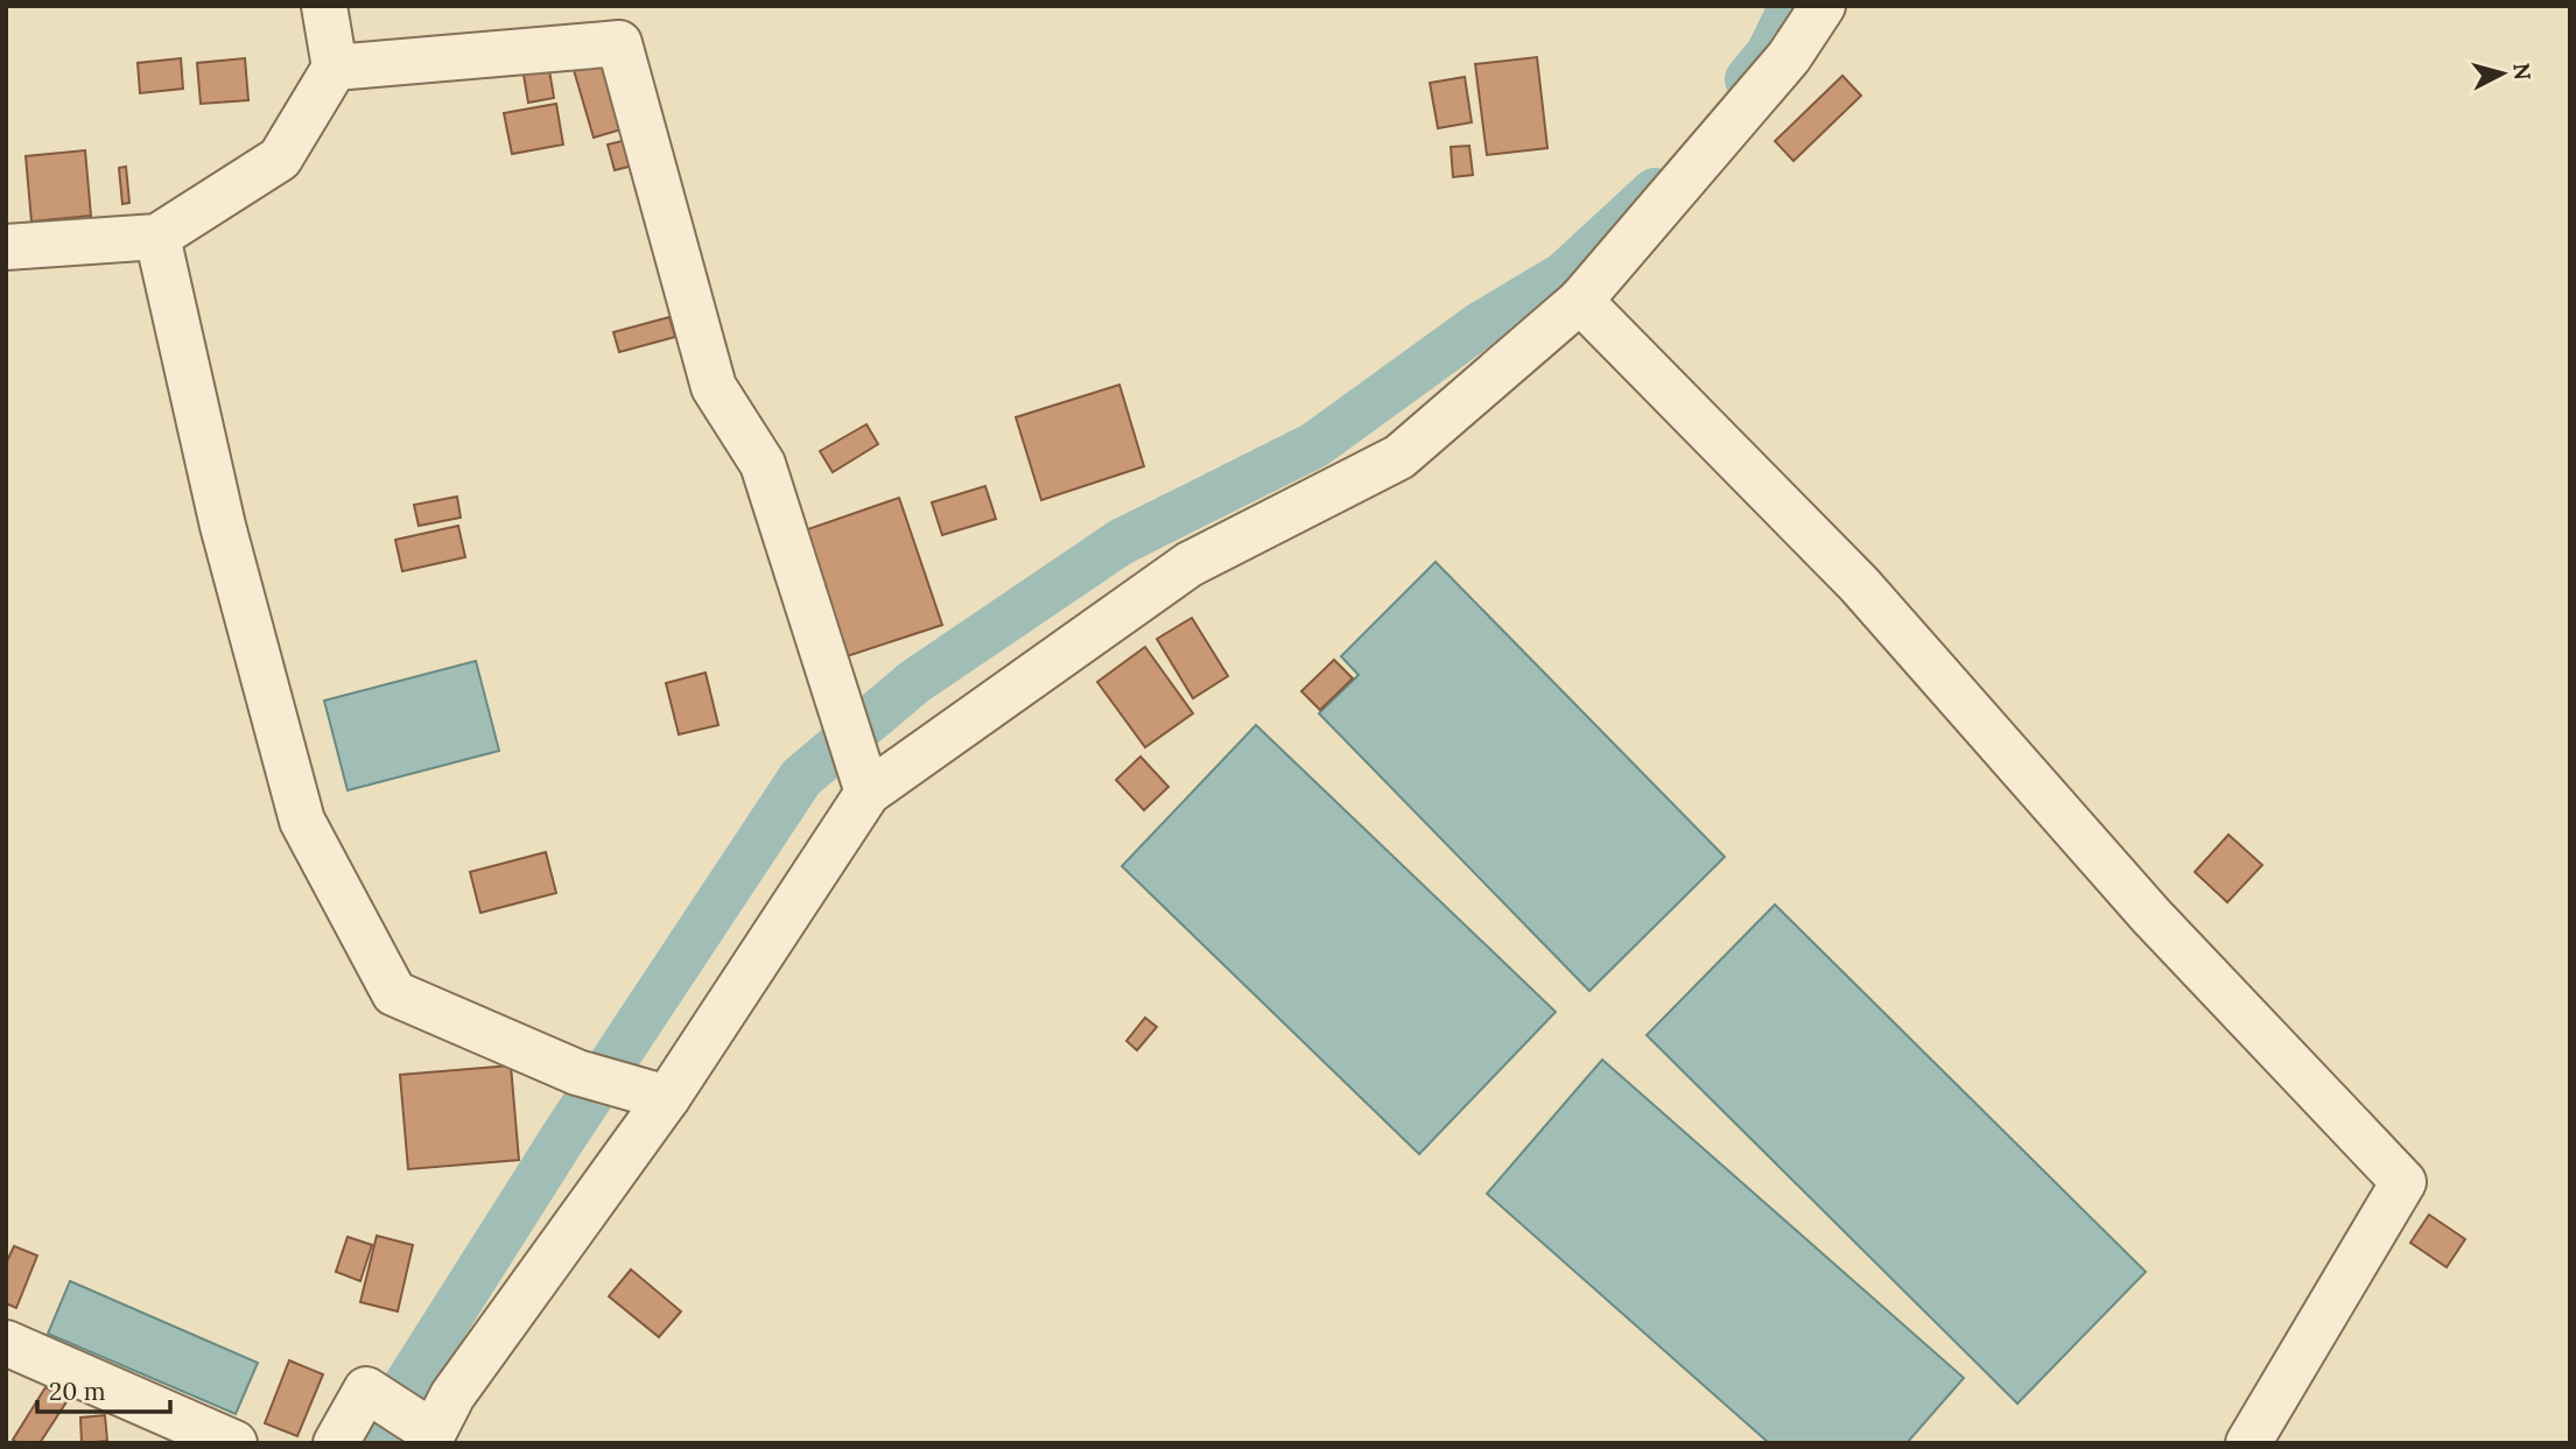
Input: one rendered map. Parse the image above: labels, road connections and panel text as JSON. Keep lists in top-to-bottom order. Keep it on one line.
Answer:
{"scale_bar":"20 m","north":"right"}
